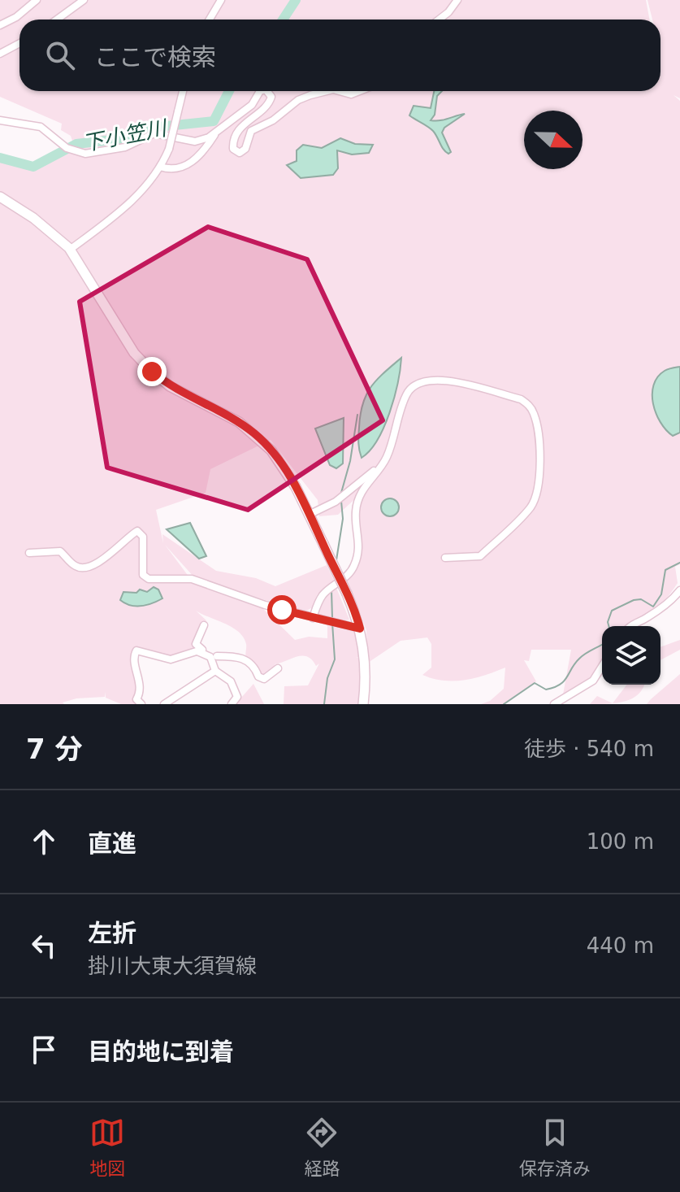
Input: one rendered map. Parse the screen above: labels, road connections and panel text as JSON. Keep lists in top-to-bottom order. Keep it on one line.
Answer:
{"water":["下小笠川"],"north":"right","page":{"search":"ここで検索","heading":["7 分","徒歩 · 540 m"],"list":[["直進","100 m"],["左折","掛川大東大須賀線","440 m"],"目的地に到着"],"nav":["地図","経路","保存済み"]}}
